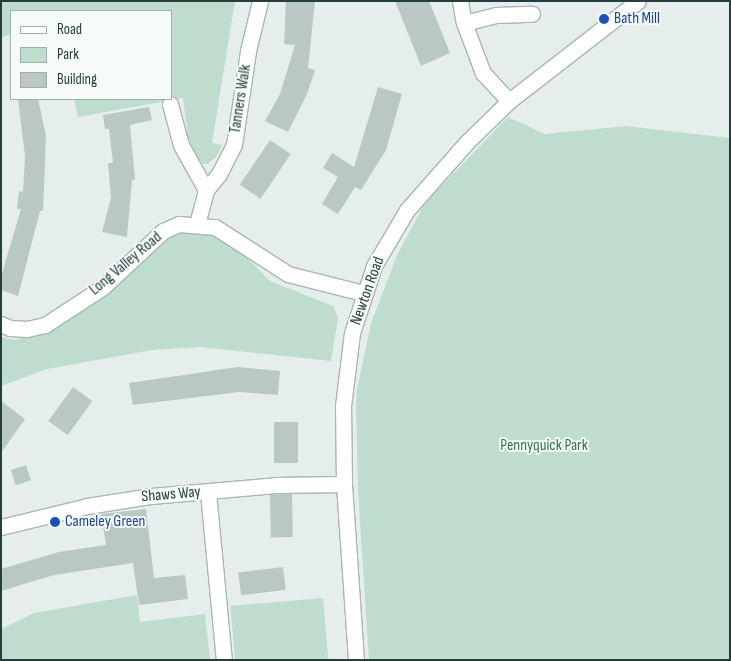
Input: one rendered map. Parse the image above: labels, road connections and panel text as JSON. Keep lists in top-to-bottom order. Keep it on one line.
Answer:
{"streets":{"street":["Tanners Walk","Long Valley Road","Newton Road","Shaws Way"]},"crossings":[["Tanners Walk","Long Valley Road"],["Long Valley Road","Newton Road"],["Newton Road","Shaws Way"]],"parks":["Pennyquick Park"],"places":["Bath Mill","Cameley Green"],"legend":["Road","Park","Building"]}
